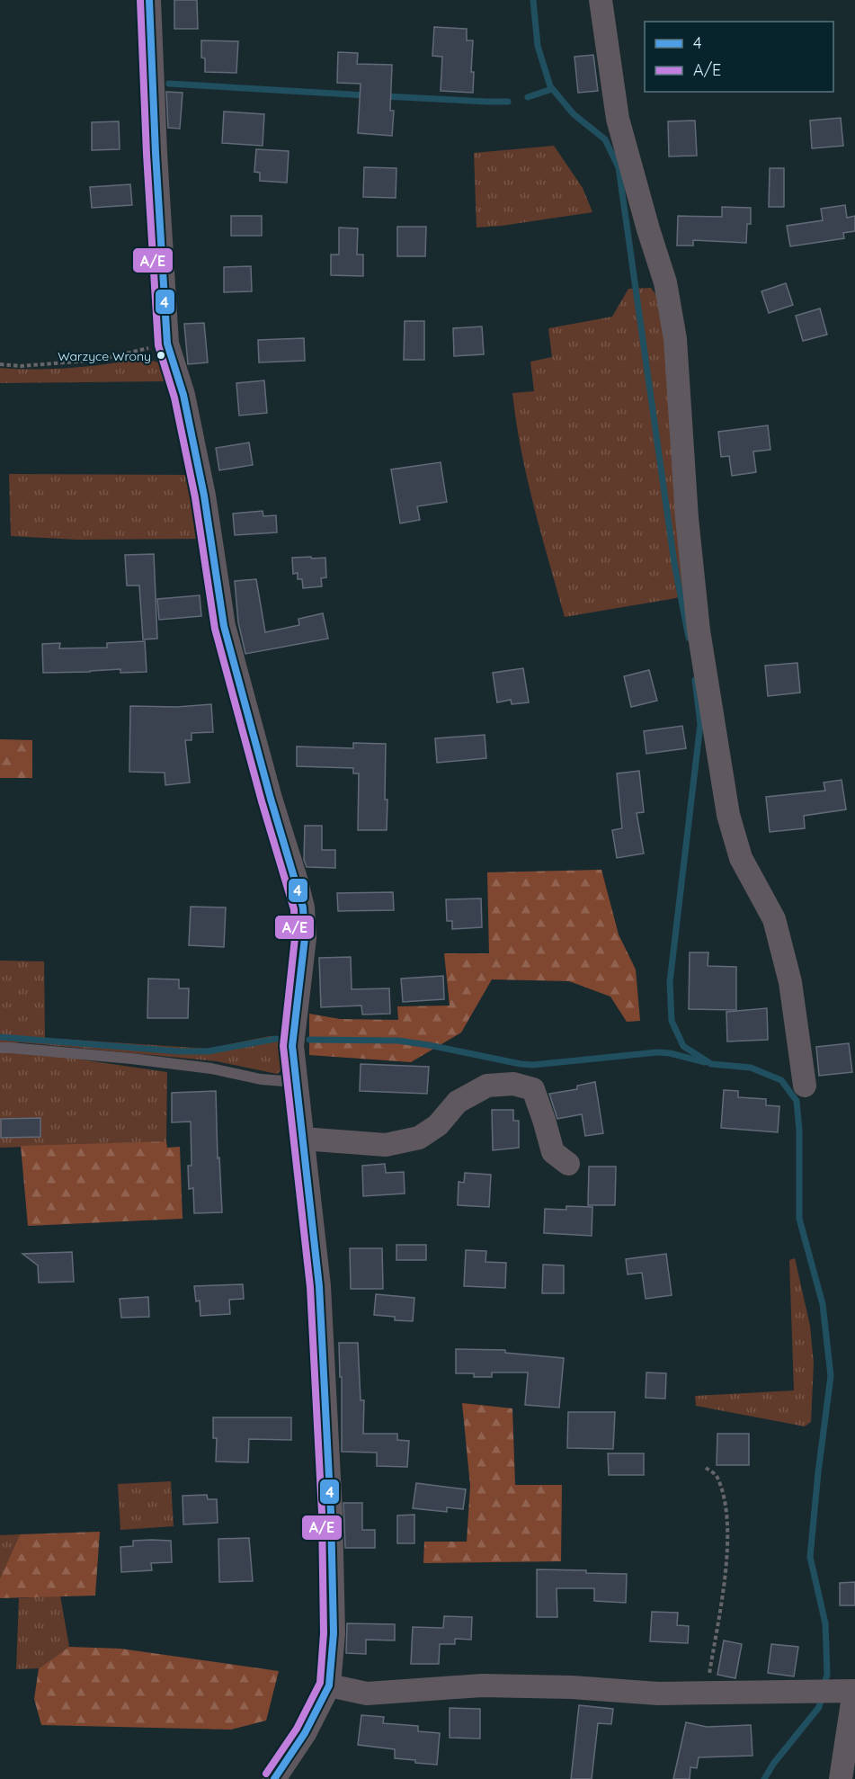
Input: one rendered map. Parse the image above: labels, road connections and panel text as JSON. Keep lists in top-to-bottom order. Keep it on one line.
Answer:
{"places":["Warzyce Wrony"],"lines":["transit line 4","transit line A/E"],"legend":["4","A/E"]}
